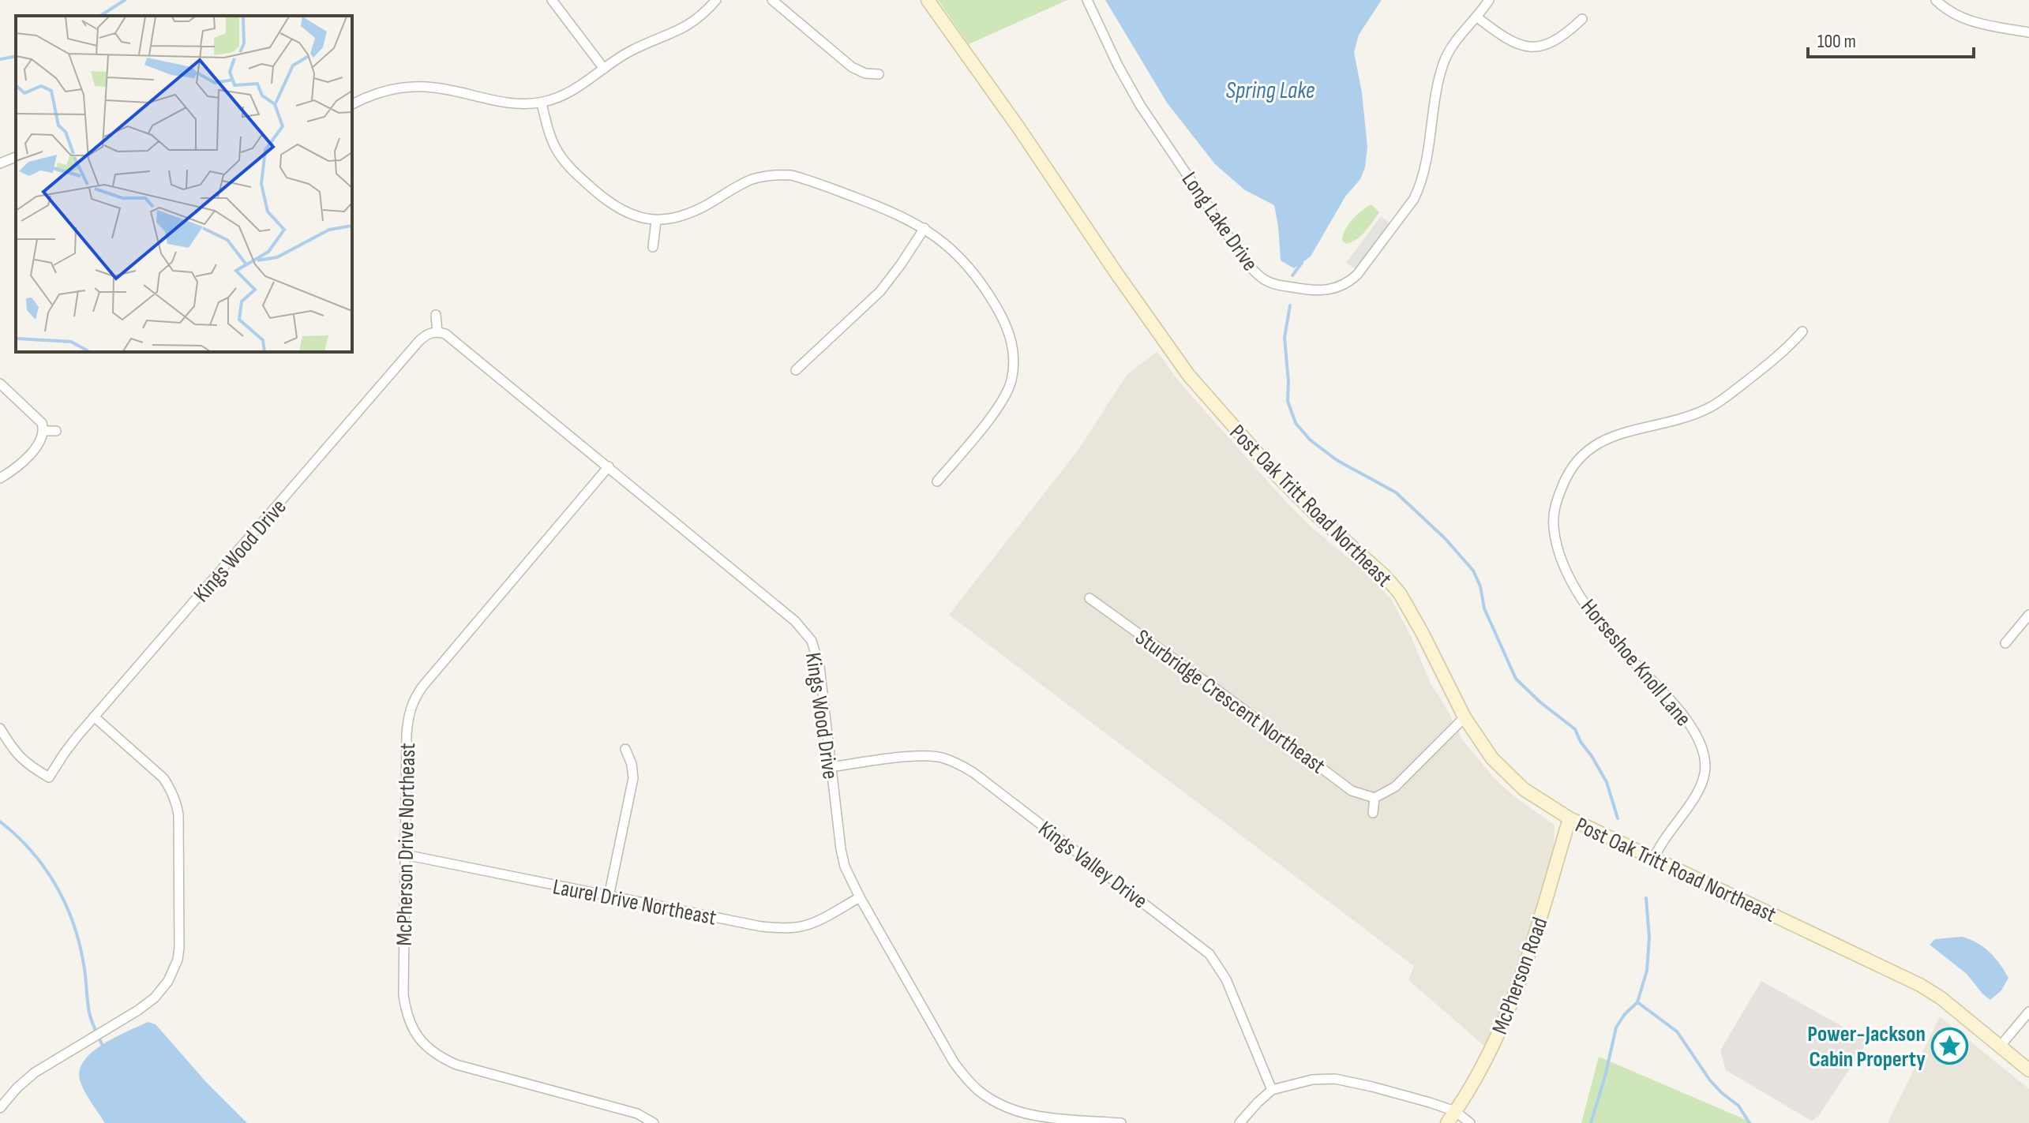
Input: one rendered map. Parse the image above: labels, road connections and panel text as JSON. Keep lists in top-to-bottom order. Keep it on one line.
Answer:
{"streets":{"street":["Long Lake Drive","Post Oak Tritt Road Northeast","Kings Wood Drive","Horseshoe Knoll Lane","Sturbridge Crescent Northeast","McPherson Drive Northeast","Kings Valley Drive","Laurel Drive Northeast","McPherson Road"]},"crossings":[["Post Oak Tritt Road Northeast","Horseshoe Knoll Lane"],["Post Oak Tritt Road Northeast","McPherson Road"],["Kings Wood Drive","McPherson Drive Northeast"],["Kings Wood Drive","Kings Valley Drive"],["Kings Wood Drive","Laurel Drive Northeast"],["McPherson Drive Northeast","Laurel Drive Northeast"]],"water":["Spring Lake"],"places":{"place":["Power-Jackson Cabin Property"]},"scale_bar":"100 m"}
